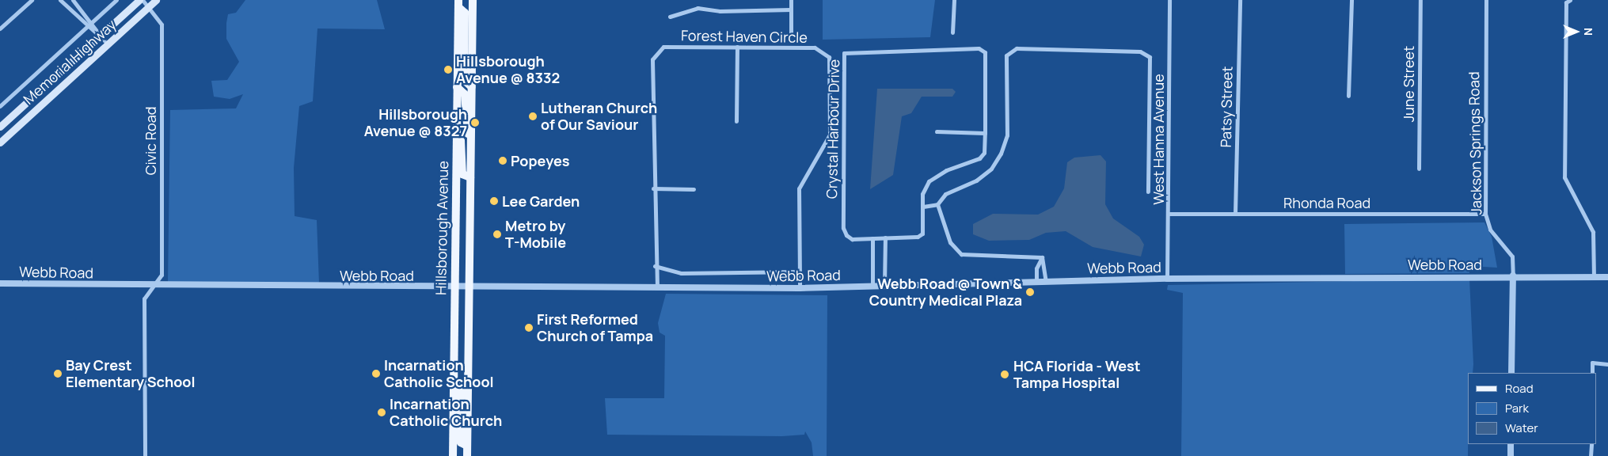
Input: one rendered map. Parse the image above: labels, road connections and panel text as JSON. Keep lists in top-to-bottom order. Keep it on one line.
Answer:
{"streets":{"main road":["Memorial Highway","Hillsborough Avenue"],"street":["Forest Haven Circle","June Street","Patsy Street","Crystal Harbour Drive","West Hanna Avenue","Civic Road","Jackson Springs Road","Rhonda Road","Webb Road"]},"crossings":[["Forest Haven Circle","Webb Road"],["Memorial Highway","Civic Road"],["Patsy Street","Rhonda Road"],["West Hanna Avenue","Rhonda Road"],["West Hanna Avenue","Webb Road"],["Civic Road","Webb Road"],["Jackson Springs Road","Rhonda Road"],["Jackson Springs Road","Webb Road"],["Hillsborough Avenue","Webb Road"]],"places":["Hillsborough Avenue @ 8332","Lutheran Church of Our Saviour","Hillsborough Avenue @ 8327","Popeyes","Lee Garden","Metro by T-Mobile","Webb Road @ Town & Country Medical Plaza","First Reformed Church of Tampa","Bay Crest Elementary School","Incarnation Catholic School","HCA Florida - West Tampa Hospital","Incarnation Catholic Church"],"legend":["Road","Park","Water"],"north":"right"}
